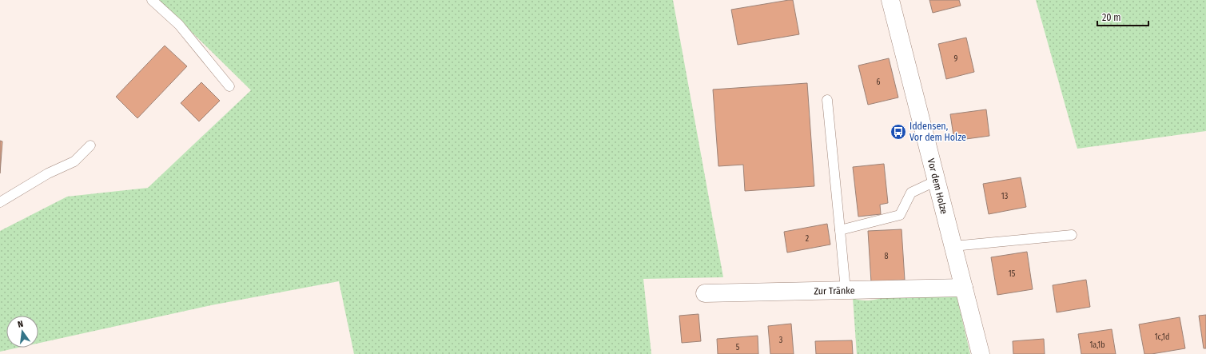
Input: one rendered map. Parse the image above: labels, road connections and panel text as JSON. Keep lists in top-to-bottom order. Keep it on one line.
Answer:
{"streets":{"street":["Vor dem Holze","Zur Tränke"]},"crossings":[["Vor dem Holze","Zur Tränke"]],"places":{"bus stop":["Iddensen, Vor dem Holze"]},"house_numbers":["9","6","13","2","8","15","1c,1d","3","1a,1b","5"],"scale_bar":"20 m","north":"top"}
